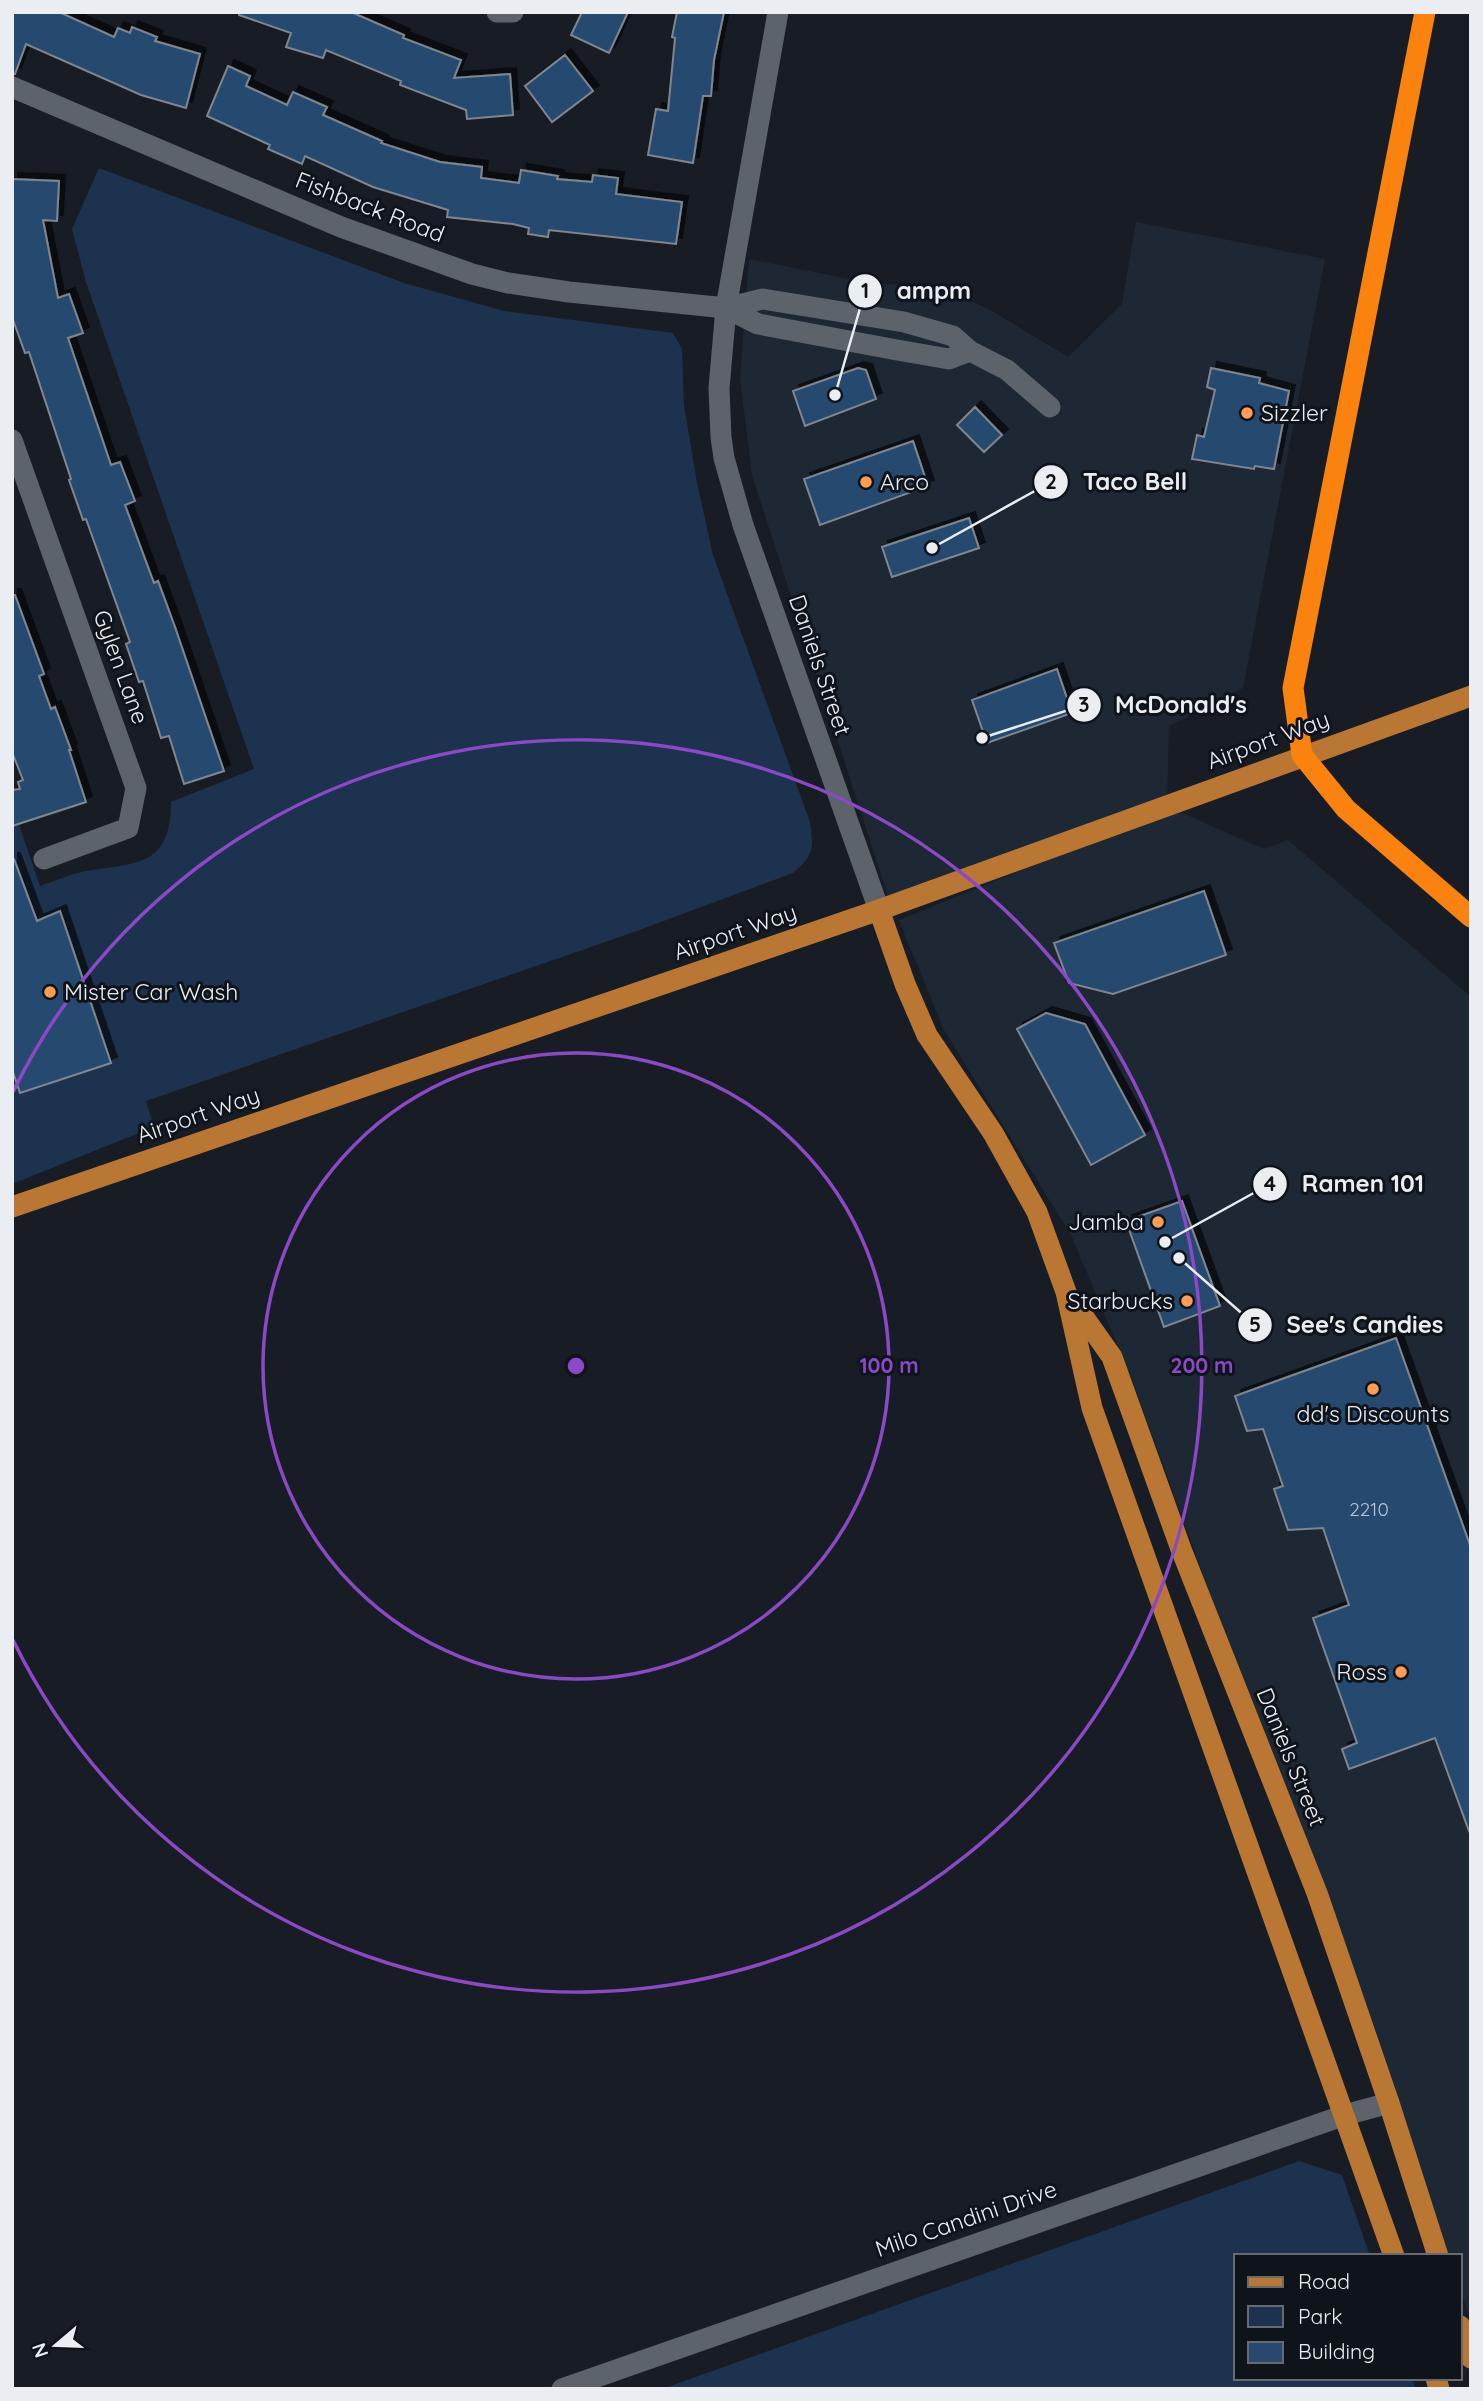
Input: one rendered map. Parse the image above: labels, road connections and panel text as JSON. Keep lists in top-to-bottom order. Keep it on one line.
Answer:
{"streets":{"main road":["Daniels Street","Airport Way"],"street":["Fishback Road","Gylen Lane","Milo Candini Drive"]},"crossings":[["Fishback Road","Daniels Street"],["Daniels Street","Airport Way"],["Daniels Street","Milo Candini Drive"]],"places":["ampm","Sizzler","Arco","Taco Bell","McDonald's","Mister Car Wash","Jamba","Ramen 101","See's Candies","Starbucks","dd's Discounts","Ross"],"house_numbers":["2210"],"legend":["Road","Park","Building"],"north":"left","rings":["100 m","200 m"]}
